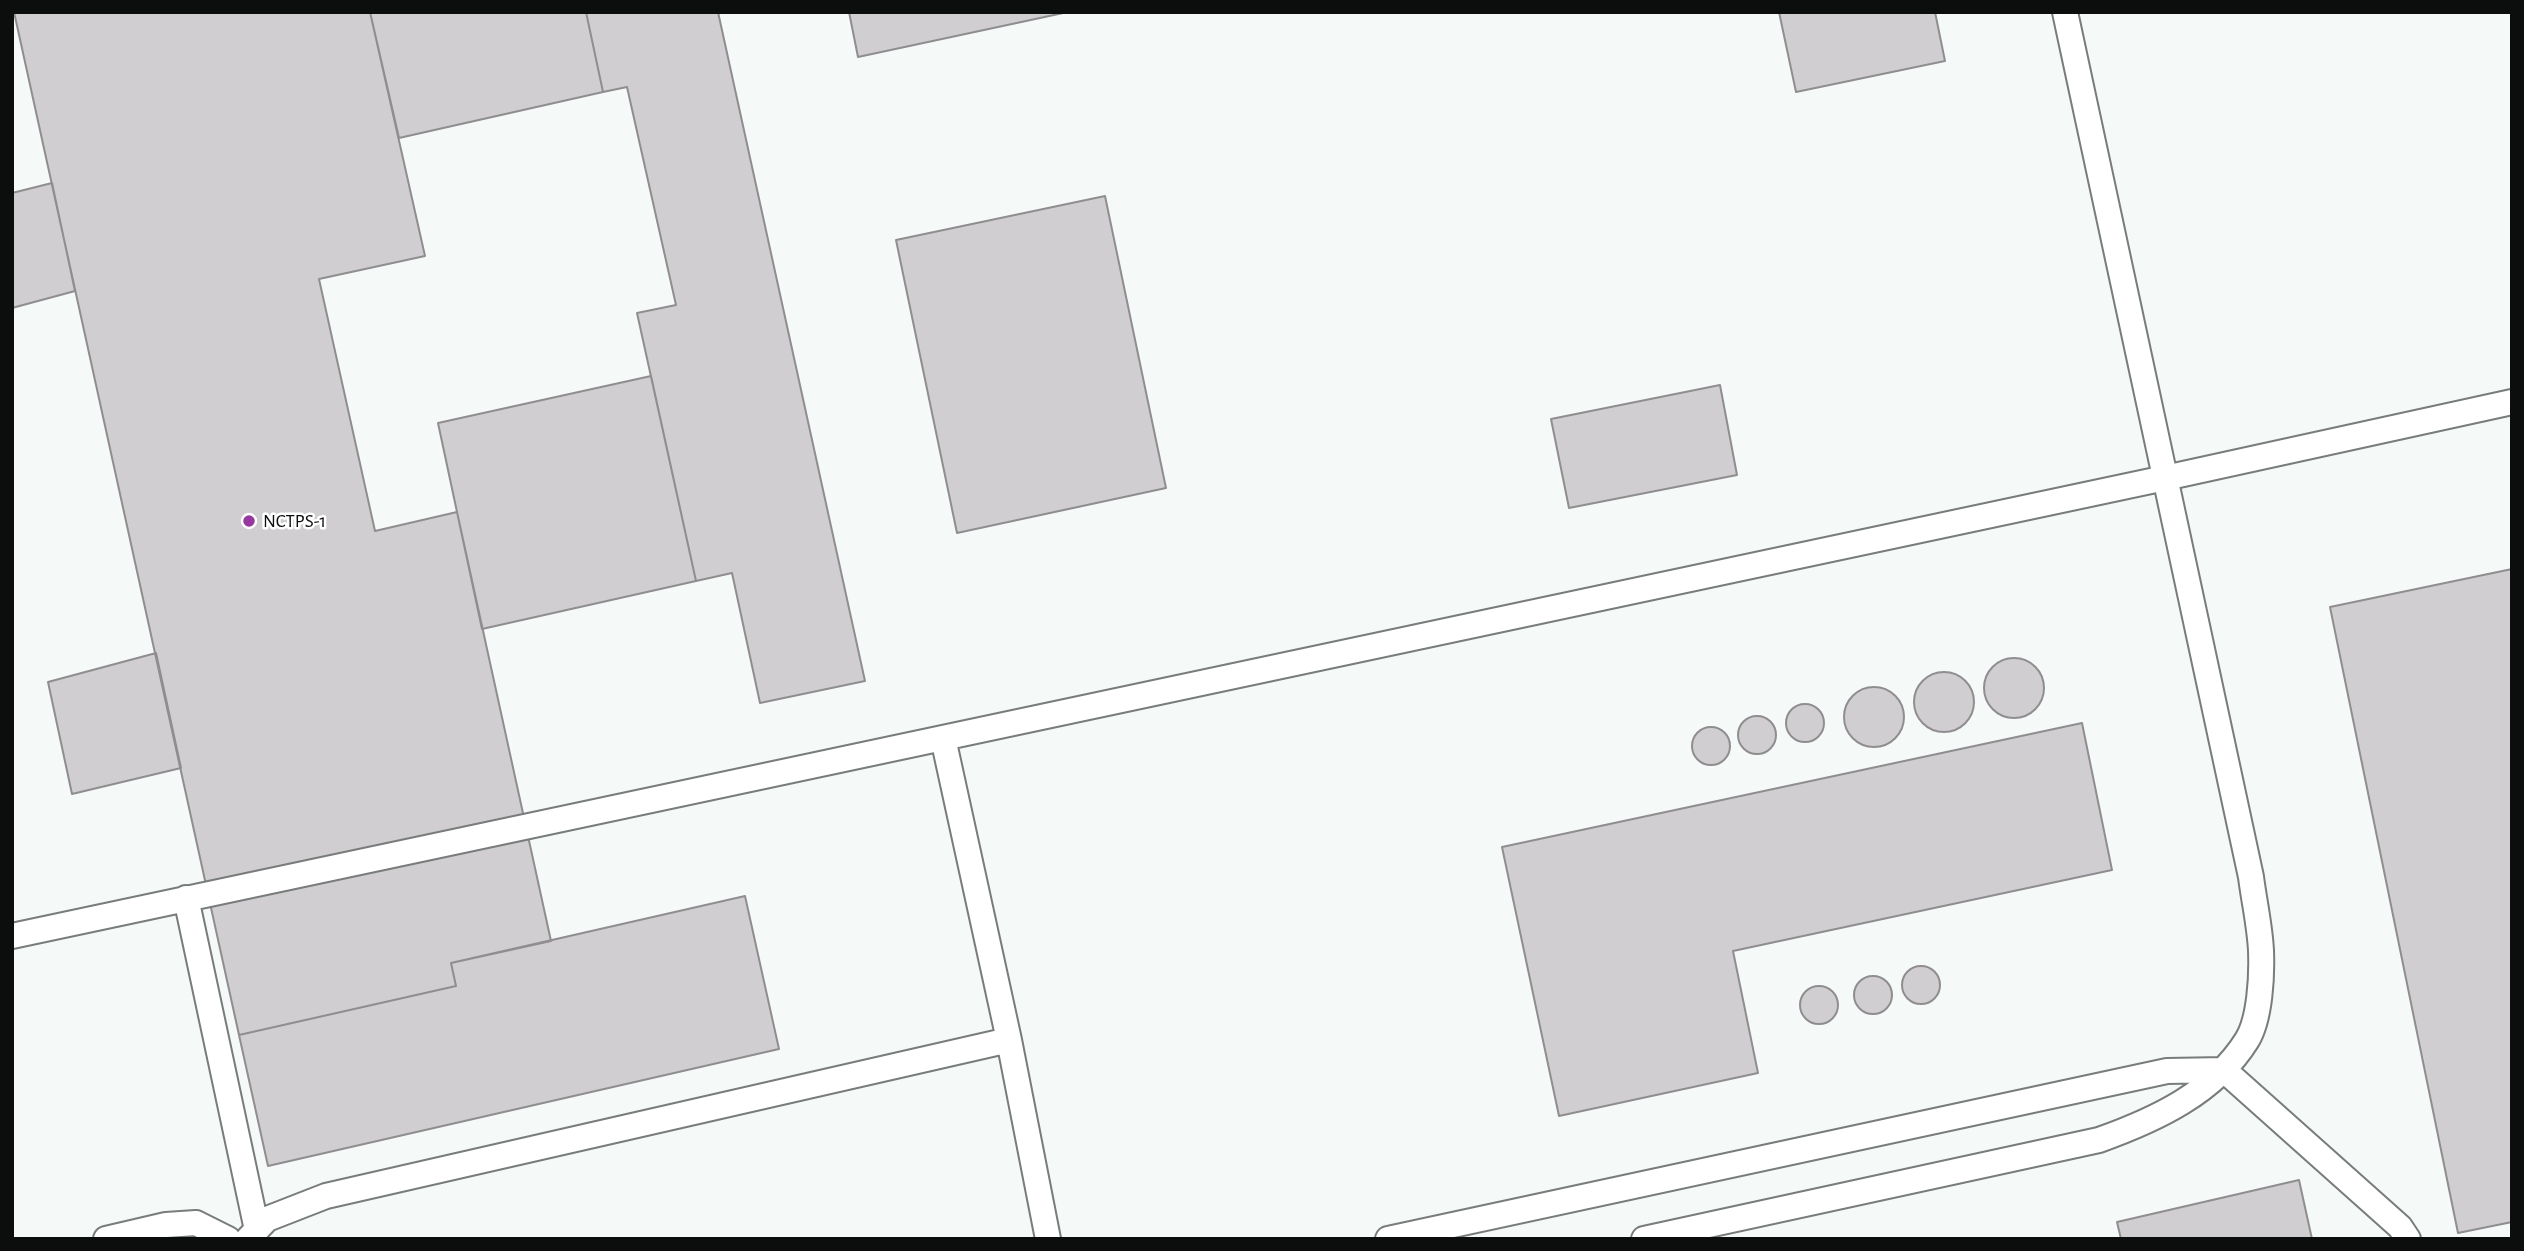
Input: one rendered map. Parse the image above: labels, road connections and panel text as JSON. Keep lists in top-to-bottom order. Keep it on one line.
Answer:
{"places":["NCTPS-1"]}
